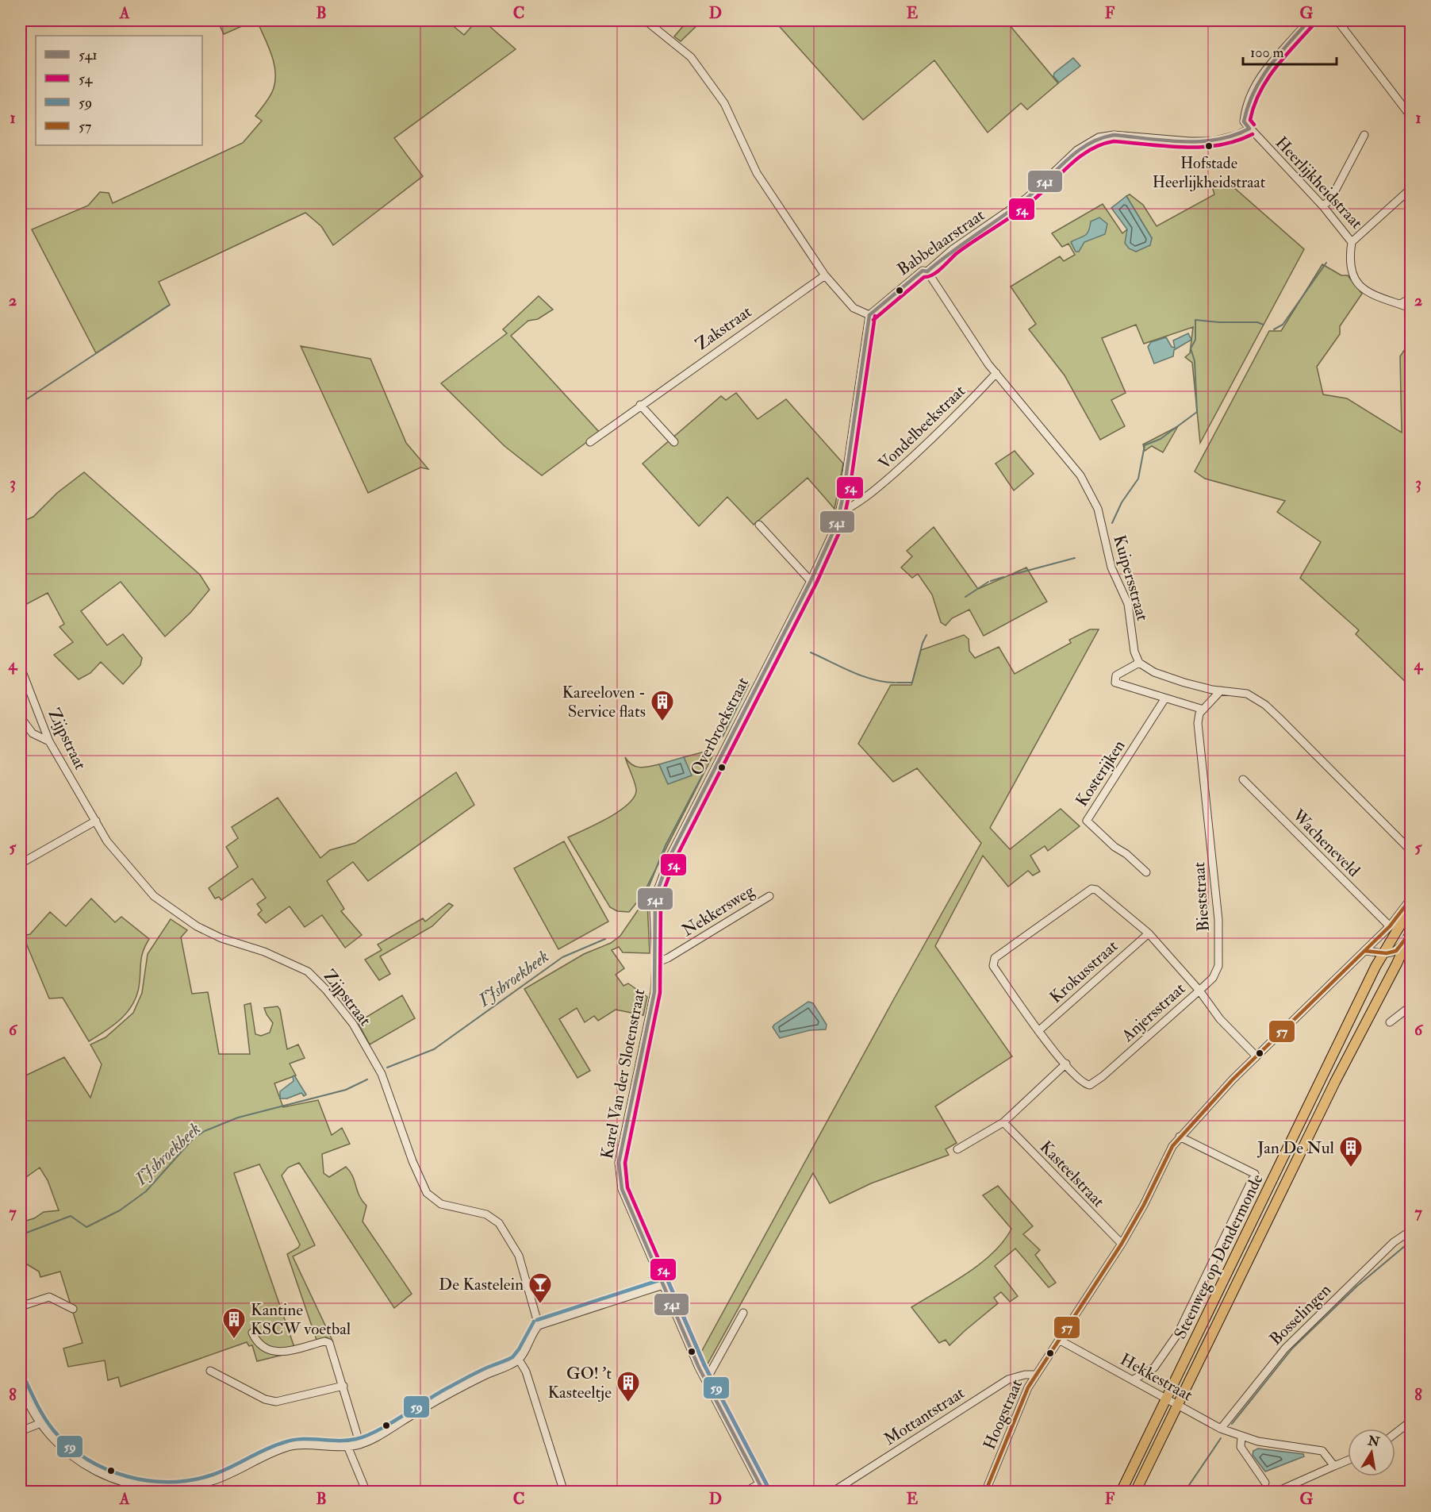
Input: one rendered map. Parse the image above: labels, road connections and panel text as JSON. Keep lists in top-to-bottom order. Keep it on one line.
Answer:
{"streets":{"main road":["Steenweg op Dendermonde"],"street":["Heerlijkheidstraat","Babbelaarstraat","Zakstraat","Vondelbeekstraat","Kuipersstraat","Overbroekstraat","Zijpstraat","Kosterijken","Wacheneveld","Bieststraat","Nekkersweg","Krokusstraat","Anjersstraat","Karel Van der Slotenstraat","Kasteelstraat","Bosselingen","Hekkestraat","Hoogstraat","Mottantstraat"]},"crossings":[["Heerlijkheidstraat","Babbelaarstraat"],["Babbelaarstraat","Kuipersstraat"],["Babbelaarstraat","Overbroekstraat"],["Vondelbeekstraat","Kuipersstraat"],["Vondelbeekstraat","Overbroekstraat"],["Overbroekstraat","Karel Van der Slotenstraat"],["Bieststraat","Anjersstraat"],["Nekkersweg","Karel Van der Slotenstraat"],["Krokusstraat","Anjersstraat"],["Steenweg op Dendermonde","Hekkestraat"],["Bosselingen","Hekkestraat"],["Hekkestraat","Hoogstraat"],["Hoogstraat","Mottantstraat"]],"water":["IJsbroekbeek"],"places":{"other":["Hofstade Heerlijkheidstraat"],"building":["Kareeloven - Service flats","Jan De Nul","Kantine KSCW voetbal","GO! 't Kasteeltje"],"bar":["De Kastelein"]},"lines":["transit line 541","transit line 54","transit line 57","transit line 59"],"legend":["541","54","59","57"],"scale_bar":"100 m","north":"top","grid":{"columns":["A","B","C","D","E","F","G"],"rows":["1","2","3","4","5","6","7","8"]}}
